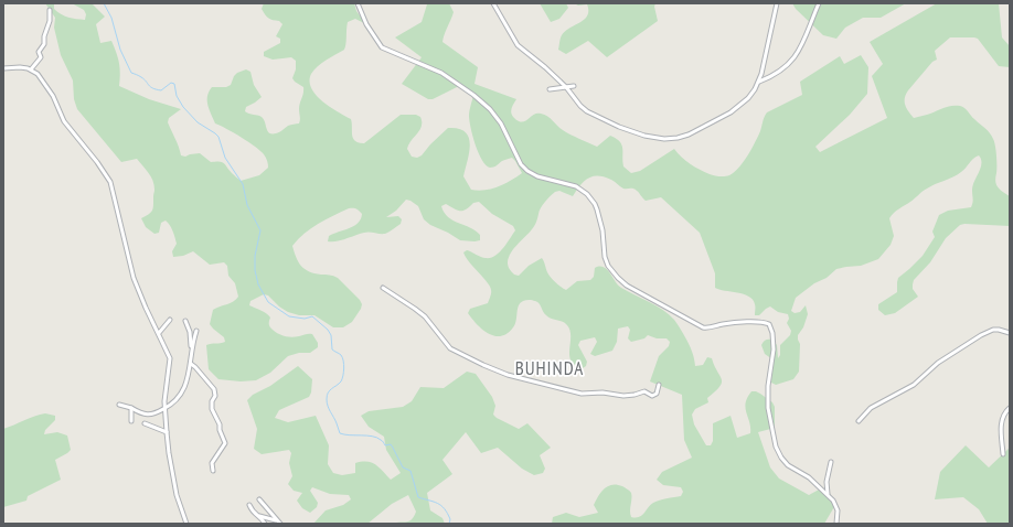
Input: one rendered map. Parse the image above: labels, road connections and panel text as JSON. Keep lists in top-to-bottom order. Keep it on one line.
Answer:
{"districts":["BUHINDA"]}
